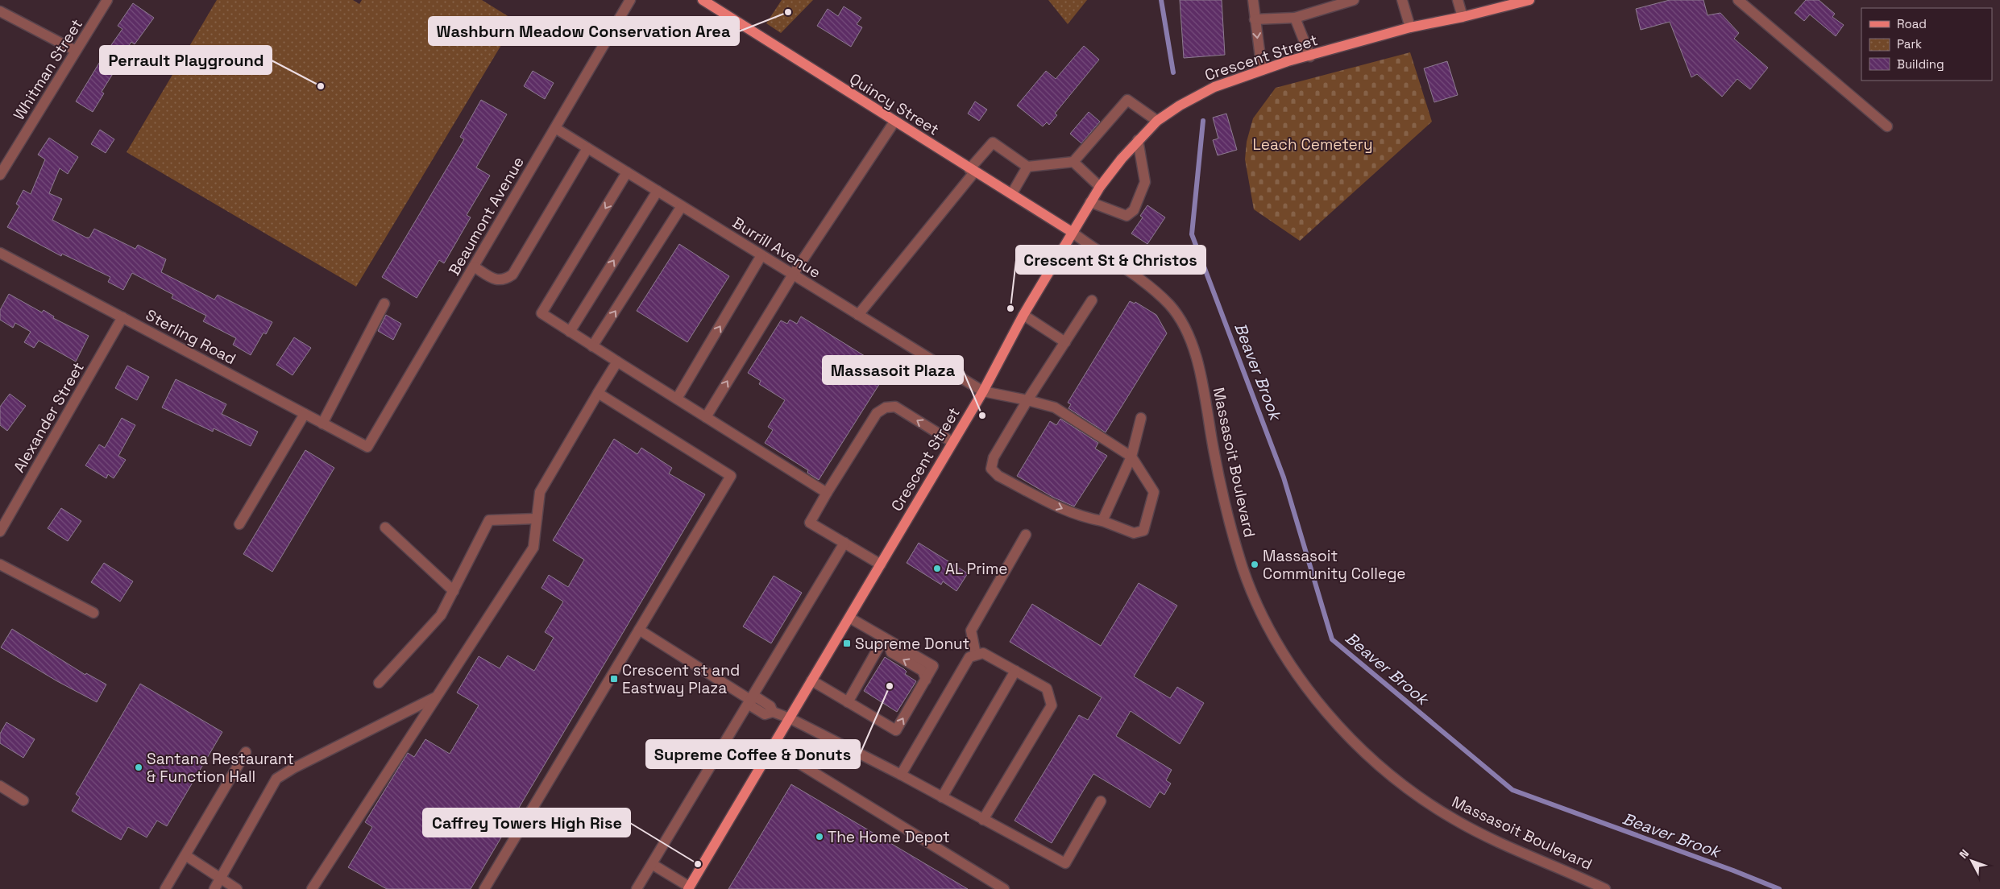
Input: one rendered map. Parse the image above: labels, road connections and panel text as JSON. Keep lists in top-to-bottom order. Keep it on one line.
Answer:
{"streets":{"main road":["Crescent Street","Quincy Street"],"street":["Whitman Street","Beaumont Avenue","Burrill Avenue","Sterling Road","Alexander Street","Massasoit Boulevard"]},"crossings":[["Crescent Street","Quincy Street"],["Crescent Street","Burrill Avenue"],["Crescent Street","Massasoit Boulevard"],["Quincy Street","Massasoit Boulevard"],["Beaumont Avenue","Burrill Avenue"],["Beaumont Avenue","Sterling Road"],["Sterling Road","Alexander Street"]],"water":["Beaver Brook"],"parks":["Leach Cemetery"],"places":{"other":["Washburn Meadow Conservation Area","Perrault Playground","Crescent St & Christos","Massasoit Plaza","Massasoit Community College","AL Prime","Supreme Coffee & Donuts","Santana Restaurant & Function Hall","The Home Depot","Caffrey Towers High Rise"],"transit":["Supreme Donut","Crescent st and Eastway Plaza"]},"legend":["Road","Park","Building"],"north":"top left"}
